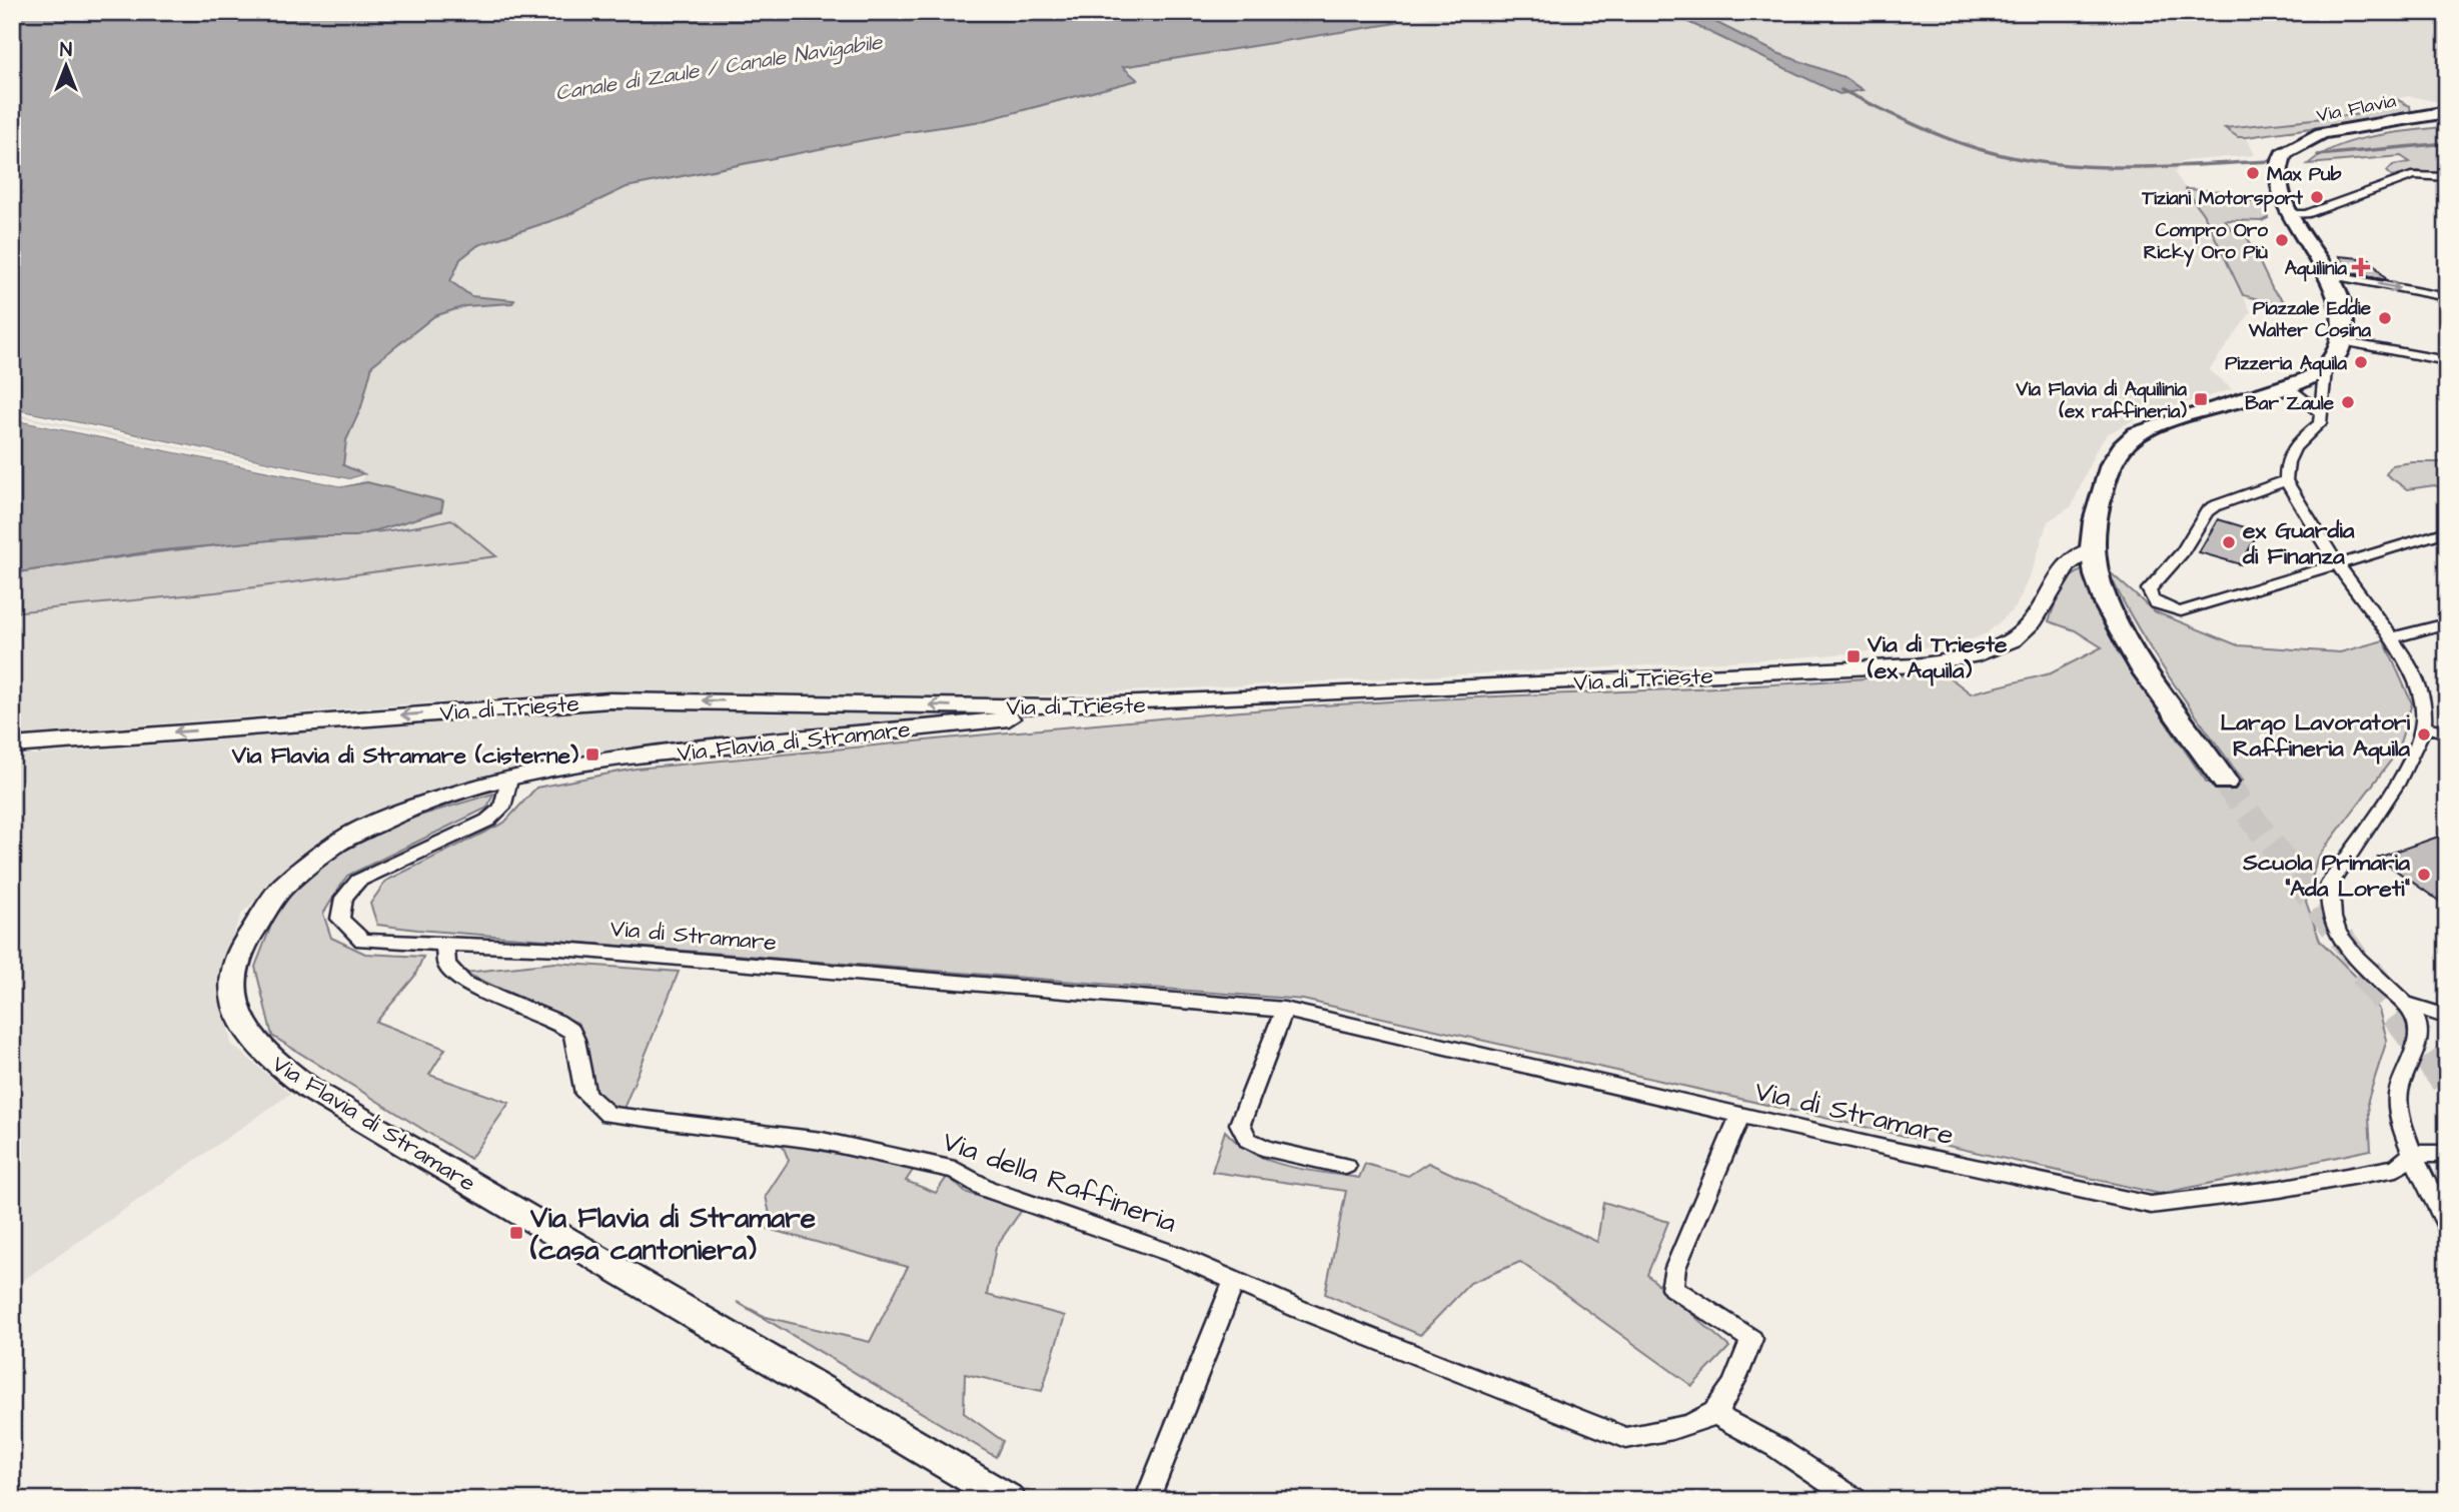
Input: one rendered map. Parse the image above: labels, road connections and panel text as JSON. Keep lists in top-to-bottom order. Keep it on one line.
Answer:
{"streets":{"main road":["Via Flavia"],"street":["Via di Trieste","Via Flavia di Stramare","Via di Stramare","Via della Raffineria"]},"crossings":[["Via di Trieste","Via Flavia di Stramare"],["Via Flavia di Stramare","Via di Stramare"],["Via di Stramare","Via della Raffineria"]],"one_way":["Via di Trieste"],"water":["Canale di Zaule / Canale Navigabile"],"places":{"other":["Max Pub","Tiziani Motorsport","Compro Oro Ricky Oro Più","Piazzale Eddie Walter Cosina","Pizzeria Aquila","Bar Zaule","ex Guardia di Finanza","Largo Lavoratori Raffineria Aquila","Scuola Primaria \"Ada Loreti\""],"health":["Aquilinia"],"transit":["Via Flavia di Aquilinia (ex raffineria)","Via di Trieste (ex Aquila)","Via Flavia di Stramare (cisterne)","Via Flavia di Stramare (casa cantoniera)"]},"north":"top"}
